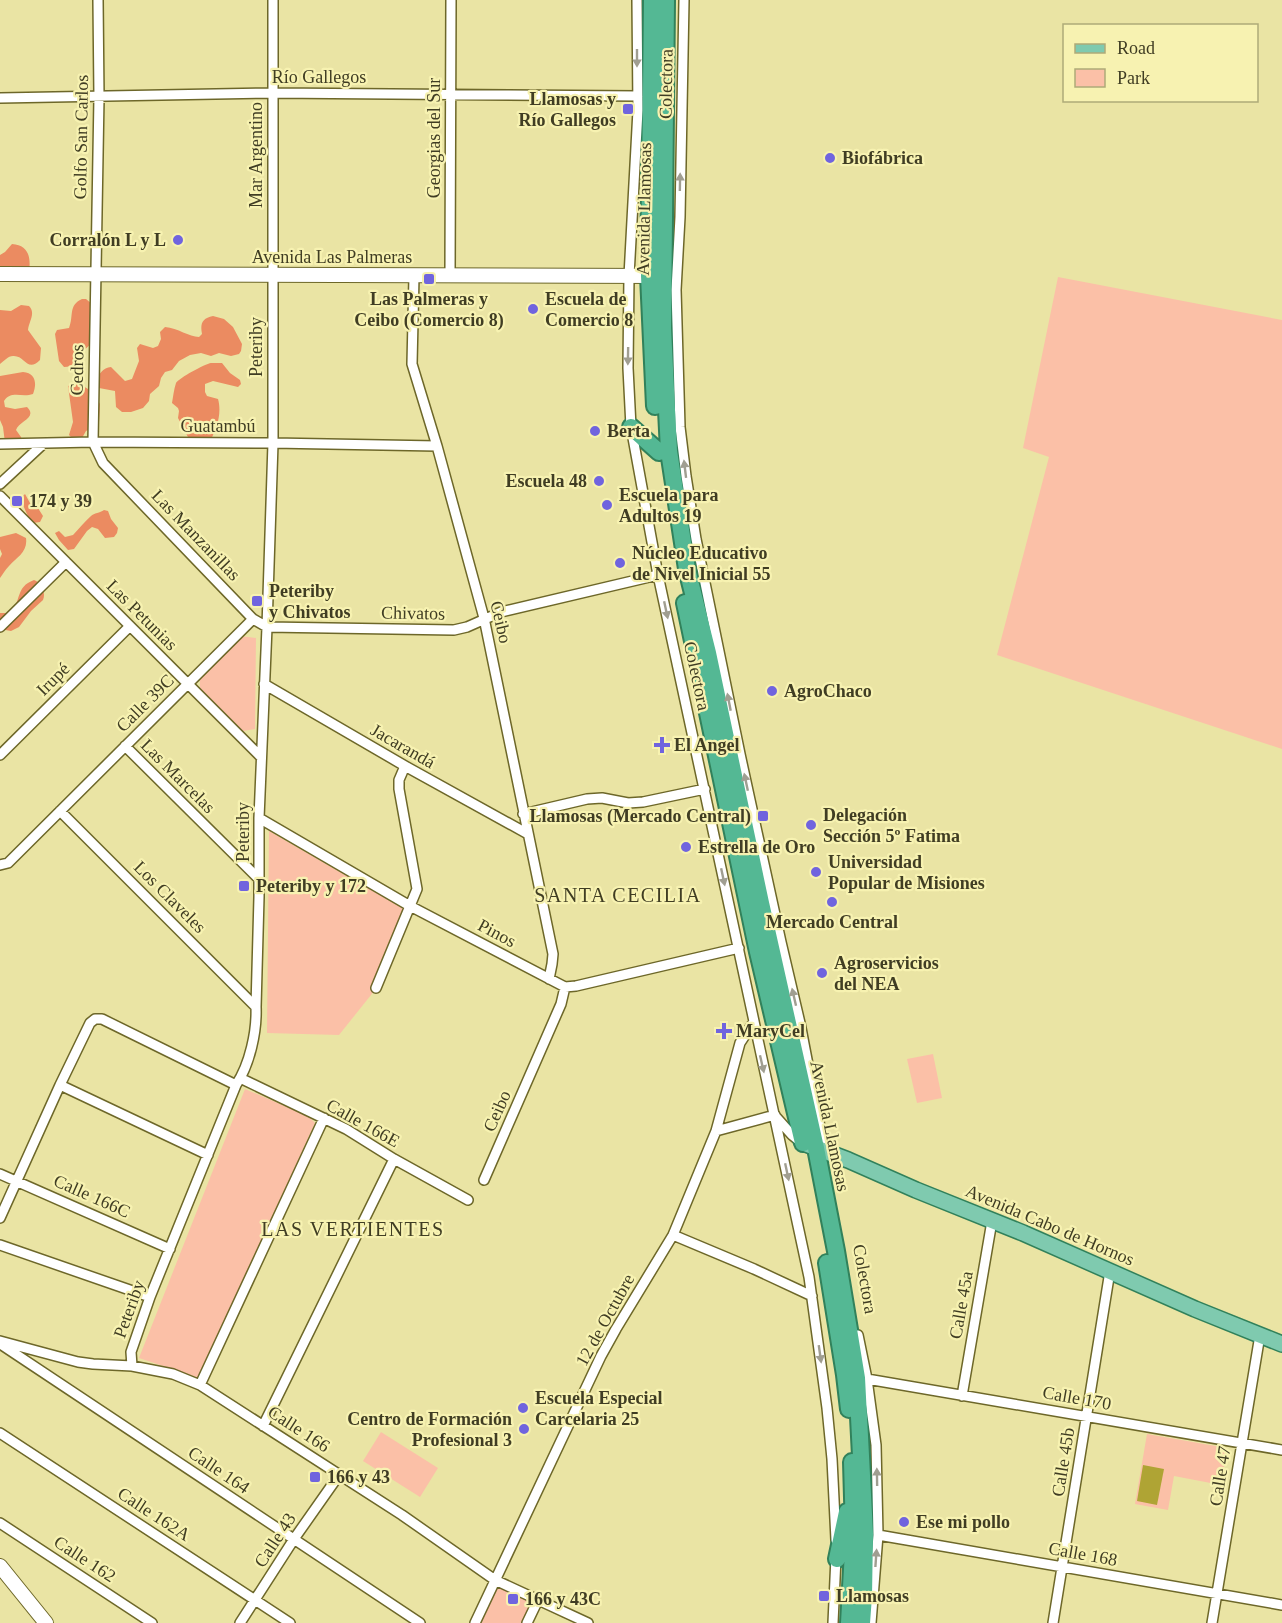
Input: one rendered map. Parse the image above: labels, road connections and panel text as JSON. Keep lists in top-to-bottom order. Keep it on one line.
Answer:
{"streets":{"highway":["Avenida Llamosas"],"main road":["Avenida Las Palmeras","Avenida Cabo de Hornos"],"street":["Río Gallegos","Colectora","Golfo San Carlos","Georgias del Sur","Mar Argentino","Peteriby","Cedros","Guatambú","Las Manzanillas","Chivatos","Las Petunias","Ceibo","Irupé","Calle 39C","Jacarandá","Las Marcelas","Los Claveles","Pinos","Calle 166E","Calle 166C","Calle 45a","12 de Octubre","Calle 170","Calle 166","Calle 45b","Calle 164","Calle 47","Calle 162A","Calle 43","Calle 168","Calle 162"]},"crossings":[["Río Gallegos","Colectora"],["Río Gallegos","Golfo San Carlos"],["Río Gallegos","Georgias del Sur"],["Río Gallegos","Mar Argentino"],["Colectora","Avenida Llamosas"],["Colectora","Avenida Las Palmeras"],["Colectora","Chivatos"],["Colectora","Avenida Cabo de Hornos"],["Colectora","12 de Octubre"],["Colectora","Calle 170"],["Colectora","Calle 168"],["Golfo San Carlos","Avenida Las Palmeras"],["Golfo San Carlos","Cedros"],["Georgias del Sur","Avenida Las Palmeras"],["Mar Argentino","Avenida Las Palmeras"],["Mar Argentino","Peteriby"],["Avenida Llamosas","Avenida Las Palmeras"],["Avenida Llamosas","Avenida Cabo de Hornos"],["Avenida Las Palmeras","Peteriby"],["Avenida Las Palmeras","Cedros"],["Avenida Las Palmeras","Ceibo"],["Peteriby","Guatambú"],["Peteriby","Las Manzanillas"],["Peteriby","Chivatos"],["Peteriby","Las Petunias"],["Peteriby","Jacarandá"],["Peteriby","Las Marcelas"],["Peteriby","Los Claveles"],["Peteriby","Pinos"],["Peteriby","Calle 166E"],["Peteriby","Calle 166C"],["Peteriby","Calle 166"],["Cedros","Guatambú"],["Cedros","Las Manzanillas"],["Guatambú","Ceibo"],["Las Manzanillas","Chivatos"],["Las Manzanillas","Calle 39C"],["Chivatos","Ceibo"],["Las Petunias","Irupé"],["Las Petunias","Calle 39C"],["Ceibo","Jacarandá"],["Ceibo","Pinos"],["Calle 39C","Las Marcelas"],["Calle 39C","Los Claveles"],["Avenida Cabo de Hornos","Calle 45a"],["Avenida Cabo de Hornos","Calle 45b"],["Avenida Cabo de Hornos","Calle 47"],["Calle 45a","Calle 170"],["12 de Octubre","Calle 166"],["Calle 170","Calle 45b"],["Calle 170","Calle 47"],["Calle 166","Calle 164"],["Calle 166","Calle 43"],["Calle 45b","Calle 168"],["Calle 164","Calle 43"],["Calle 47","Calle 168"],["Calle 162A","Calle 43"]],"districts":["SANTA CECILIA","LAS VERTIENTES"],"places":{"transit":["Llamosas y Río Gallegos","Las Palmeras y Ceibo (Comercio 8)","174 y 39","Peteriby y Chivatos","Llamosas (Mercado Central)","Peteriby y 172","166 y 43","Llamosas","166 y 43C"],"other":["Biofábrica","Corralón L y L","Escuela de Comercio 8","Berta","Escuela 48","Escuela para Adultos 19","Núcleo Educativo de Nivel Inicial 55","AgroChaco","Delegación Sección 5º Fatima","Estrella de Oro","Universidad Popular de Misiones","Mercado Central","Agroservicios del NEA","Escuela Especial Carcelaria 25","Centro de Formación Profesional 3","Ese mi pollo"],"health":["El Angel","MaryCel"]},"legend":["Road","Park"]}
